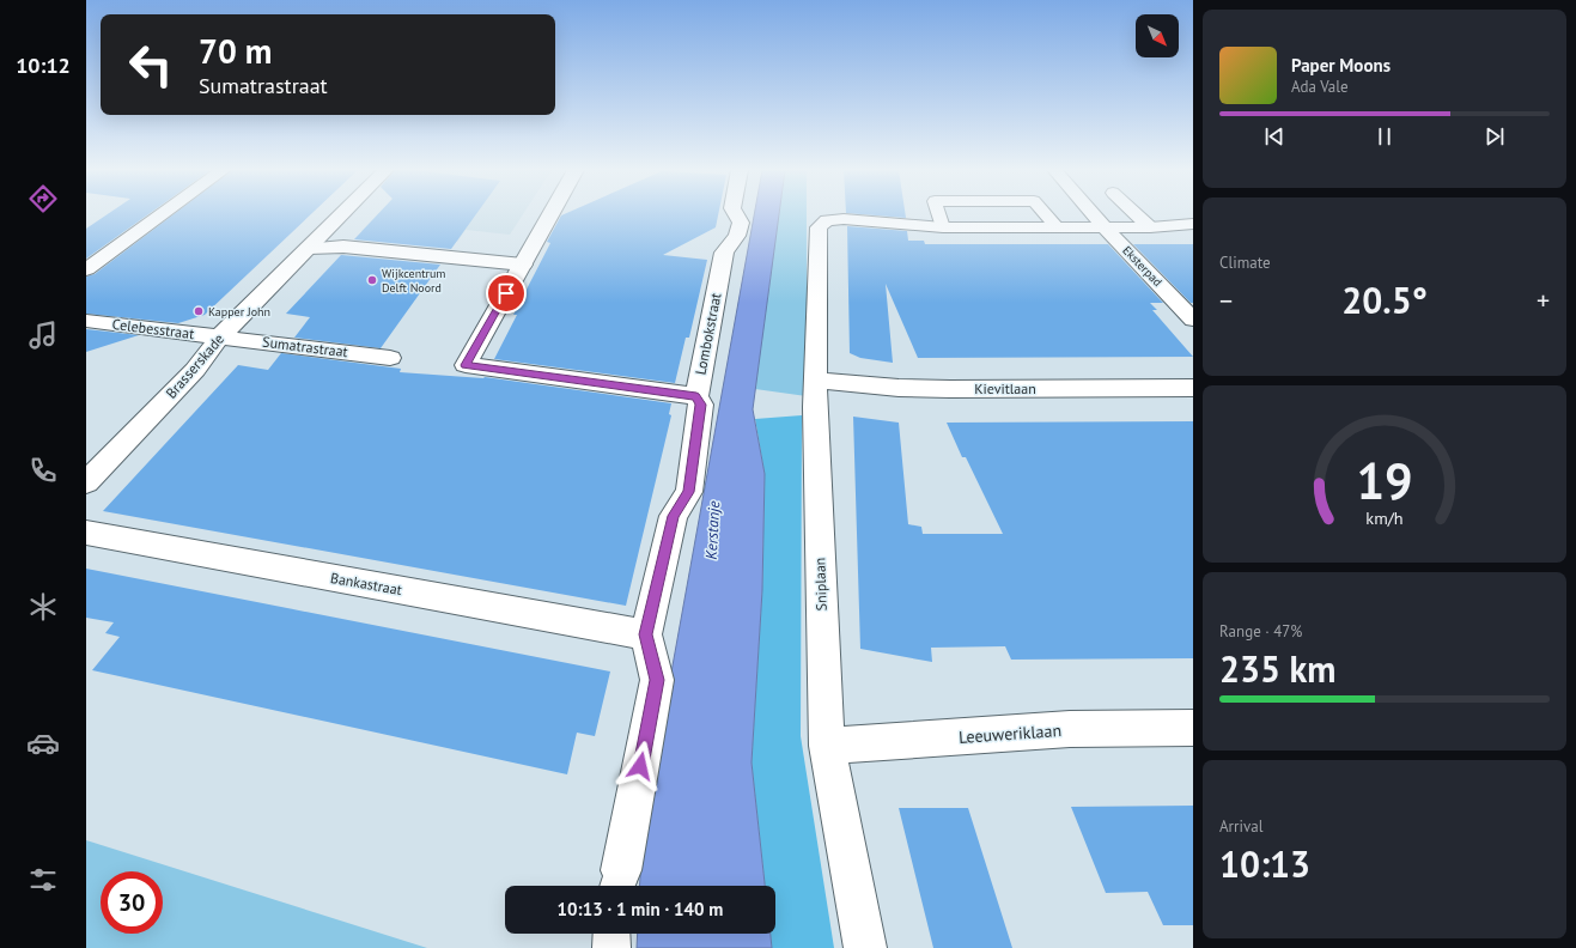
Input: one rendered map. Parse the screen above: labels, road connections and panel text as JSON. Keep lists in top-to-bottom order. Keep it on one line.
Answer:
{"streets":{"street":["Eksterpad","Celebesstraat","Lombokstraat","Sumatrastraat","Brasserskade","Kievitlaan","Bankastraat","Sniplaan","Leeuweriklaan"]},"crossings":[["Celebesstraat","Sumatrastraat"],["Celebesstraat","Brasserskade"],["Lombokstraat","Bankastraat"],["Sumatrastraat","Brasserskade"],["Kievitlaan","Sniplaan"],["Sniplaan","Leeuweriklaan"]],"water":["Kerstanje"],"places":["Wijkcentrum Delft Noord","Kapper John"],"north":"bottom right","page":{"tabs":"10:12","turn":["70 m","Sumatrastraat"],"song":["Paper Moons","Ada Vale"],"tile":["Climate",["Range · 47%","235 km"],["Arrival","10:13"]],"heat":["−","20.5°","+"],"limit":"30","trip":"10:13 · 1 min · 140 m","gauge":["19","km/h"]}}
